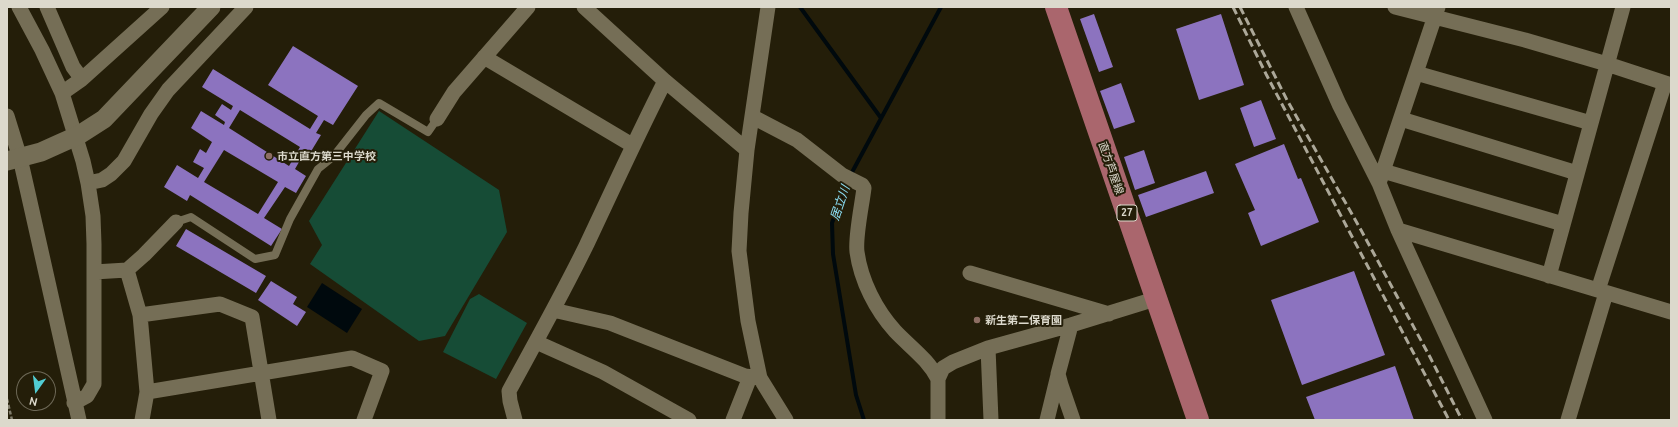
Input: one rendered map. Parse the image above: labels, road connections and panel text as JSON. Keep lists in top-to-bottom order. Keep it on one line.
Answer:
{"streets":{"main road":["直方芦屋線","27"]},"water":["居立川"],"places":["市立直方第三中学校","新生第二保育園"],"north":"bottom"}
